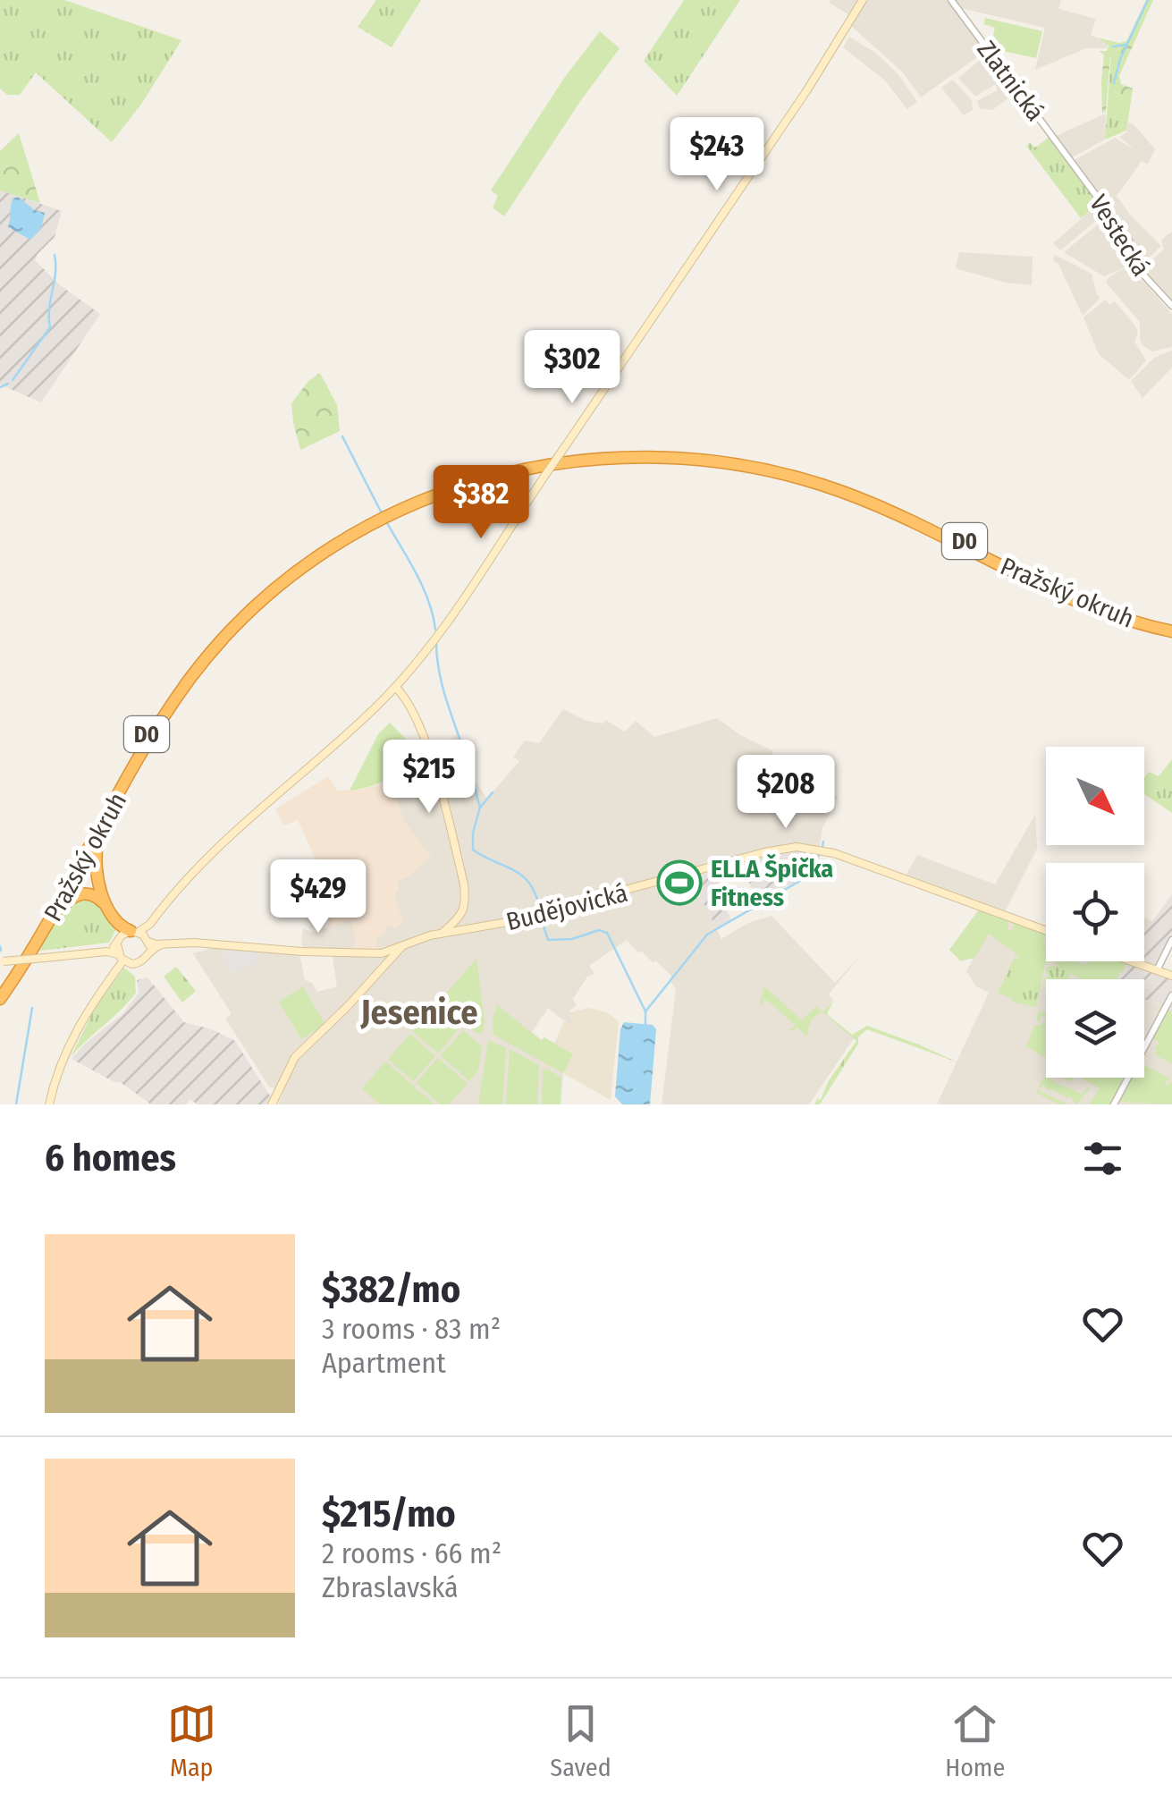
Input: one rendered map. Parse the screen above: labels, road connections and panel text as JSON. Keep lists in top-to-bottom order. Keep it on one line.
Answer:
{"streets":{"highway":["D0","Pražský okruh"],"main road":["Budějovická"],"street":["Zlatnická","Vestecká"]},"crossings":[["Zlatnická","Vestecká"]],"districts":["Jesenice"],"places":{"sports":["ELLA Špička Fitness"]},"north":"bottom right","page":{"price":["$243","$302","$382","$215","$208","$429"],"heading":"6 homes","list":[{"name":"$382/mo","note":"3 rooms · 83 m² · Apartment"},{"name":"$215/mo","note":"2 rooms · 66 m² · Zbraslavská"}],"tabs":["Map","Saved","Home"]}}
